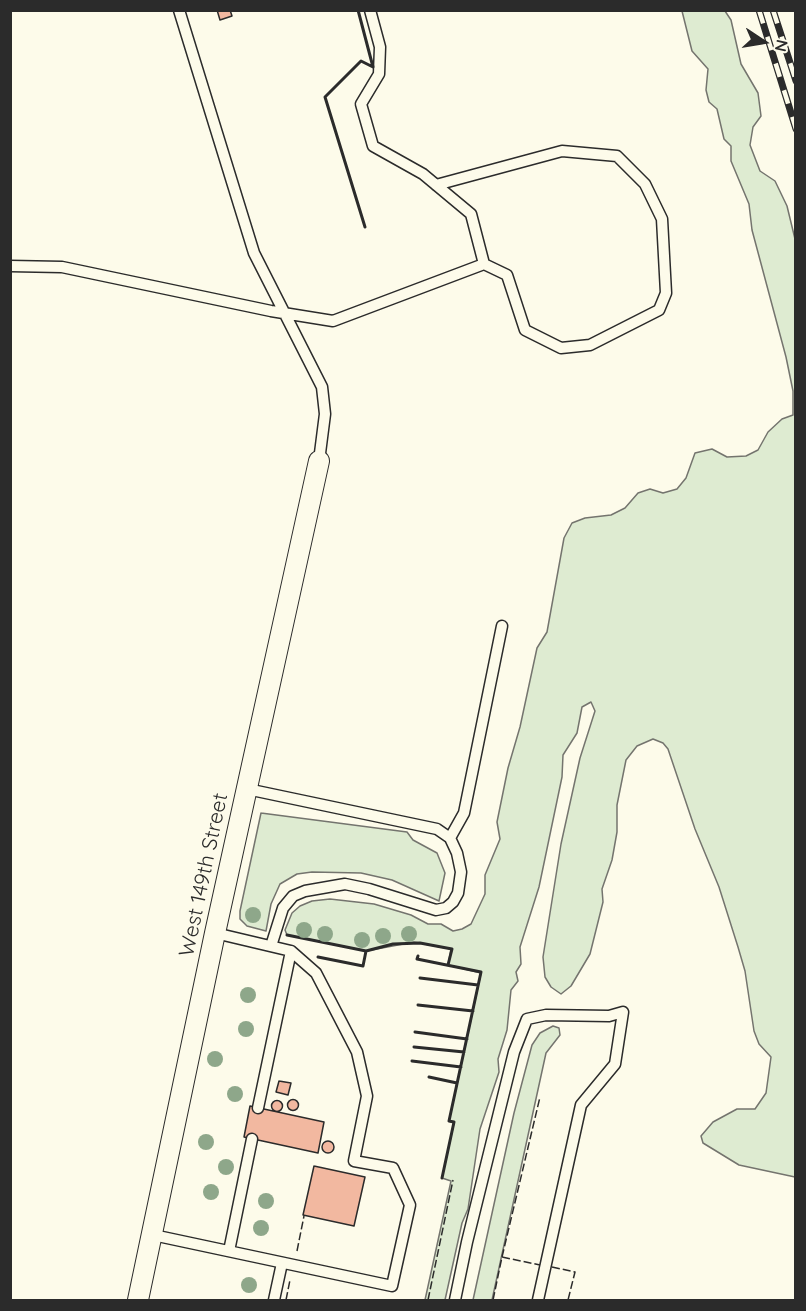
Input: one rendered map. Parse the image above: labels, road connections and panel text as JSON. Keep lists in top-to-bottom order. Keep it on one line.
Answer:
{"streets":{"street":["West 149th Street"]},"north":"right"}
